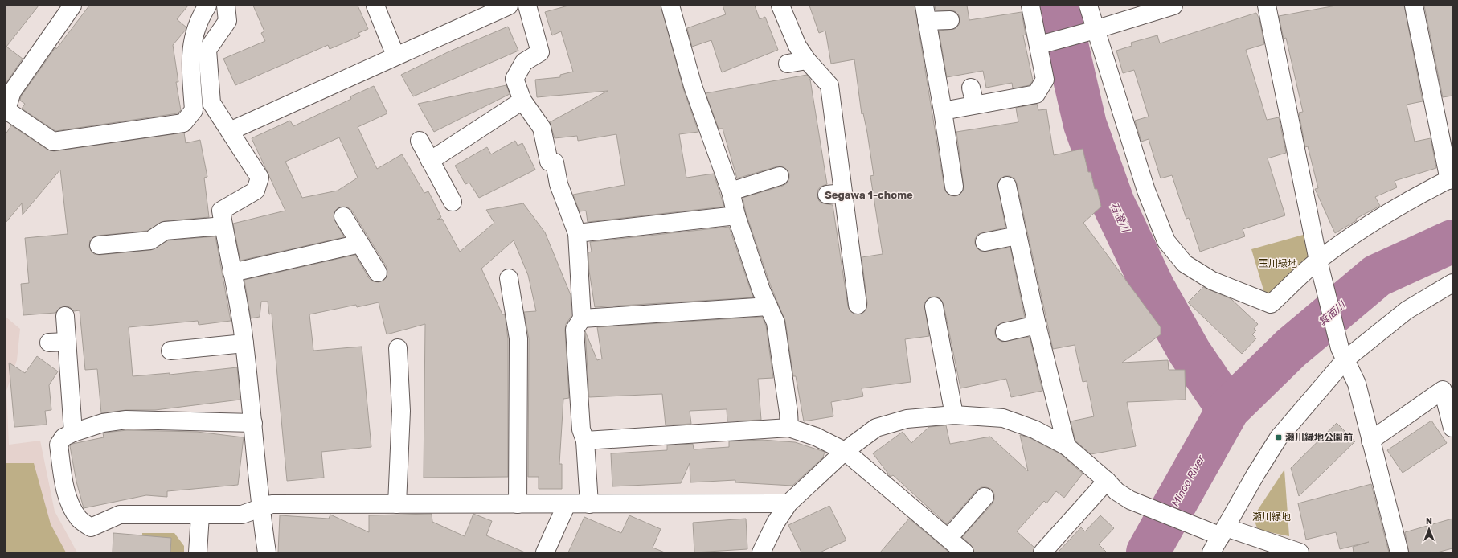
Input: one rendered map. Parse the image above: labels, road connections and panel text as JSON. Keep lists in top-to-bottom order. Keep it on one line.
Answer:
{"districts":["Segawa 1-chome"],"water":["石澄川","箕面川","Minoo River"],"parks":["玉川緑地","瀬川緑地"],"places":{"transit":["瀬川緑地公園前"]},"north":"top"}
